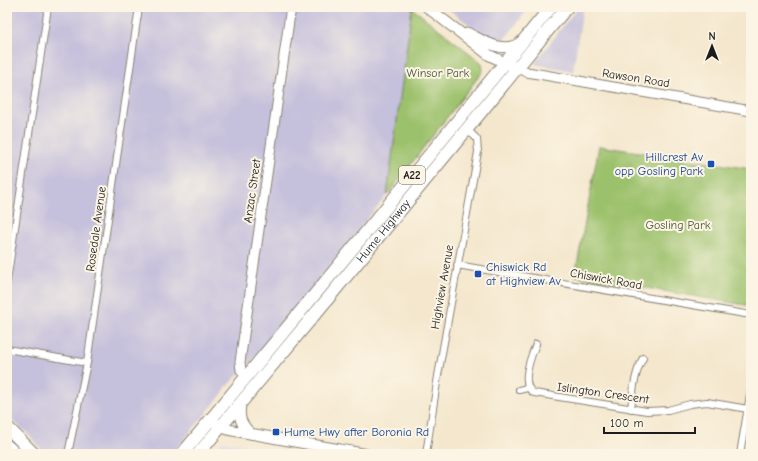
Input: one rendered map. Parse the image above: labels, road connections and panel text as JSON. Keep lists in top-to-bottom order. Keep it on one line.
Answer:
{"streets":{"highway":["A22","Hume Highway"],"street":["Rawson Road","Anzac Street","Rosedale Avenue","Chiswick Road","Highview Avenue","Islington Crescent"]},"crossings":[["Rawson Road","Hume Highway"],["Anzac Street","Hume Highway"],["Hume Highway","Highview Avenue"],["Chiswick Road","Highview Avenue"]],"parks":["Winsor Park","Gosling Park"],"places":{"transit":["Hillcrest Av opp Gosling Park","Chiswick Rd at Highview Av","Hume Hwy after Boronia Rd"]},"scale_bar":"100 m","north":"top"}
